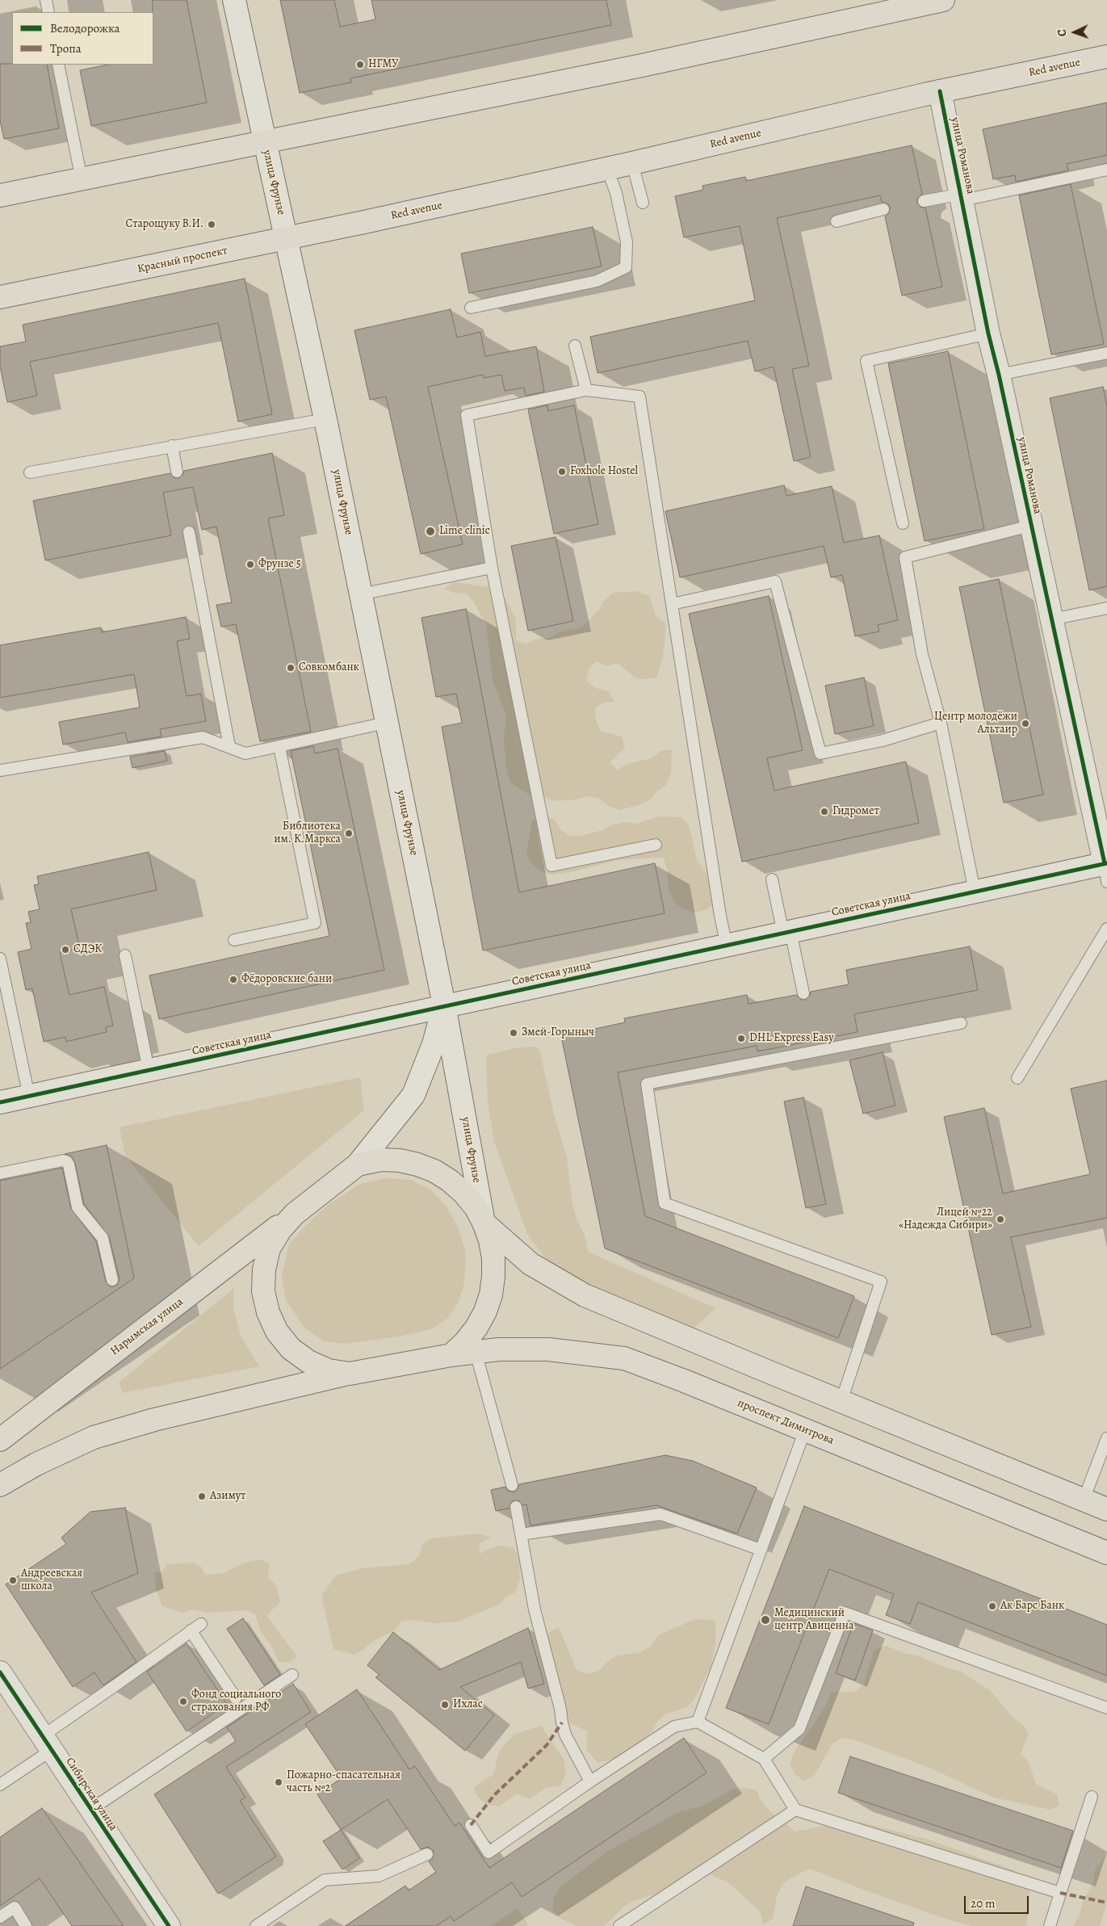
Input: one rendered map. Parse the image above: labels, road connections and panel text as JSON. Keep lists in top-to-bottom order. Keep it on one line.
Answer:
{"streets":{"main road":["Red avenue","Красный проспект","Нарымская улица","проспект Димитрова"],"street":["улица Романова","улица Фрунзе","Советская улица","Сибирская улица"]},"crossings":[["Red avenue","улица Романова"],["Red avenue","Красный проспект"],["улица Романова","Советская улица"],["улица Фрунзе","Красный проспект"],["улица Фрунзе","Советская улица"]],"places":["НГМУ","Старощуку В.И.","Foxhole Hostel","Lime clinic","Фрунзе 5","Совкомбанк","Центр молодёжи Альтаир","Гидромет","Библиотека им. К.Маркса","СДЭК","Фёдоровские бани","Змей-Горыныч","DHL Express Easy","Лицей №22 «Надежда Сибири»","Азимут","Андреевская школа","Ак Барс Банк","Медицинский центр Авиценна","Фонд социального страхования РФ","Ихлас","Пожарно-спасательная часть №2"],"legend":["Велодорожка","Тропа"],"scale_bar":"20 m","north":"left"}
